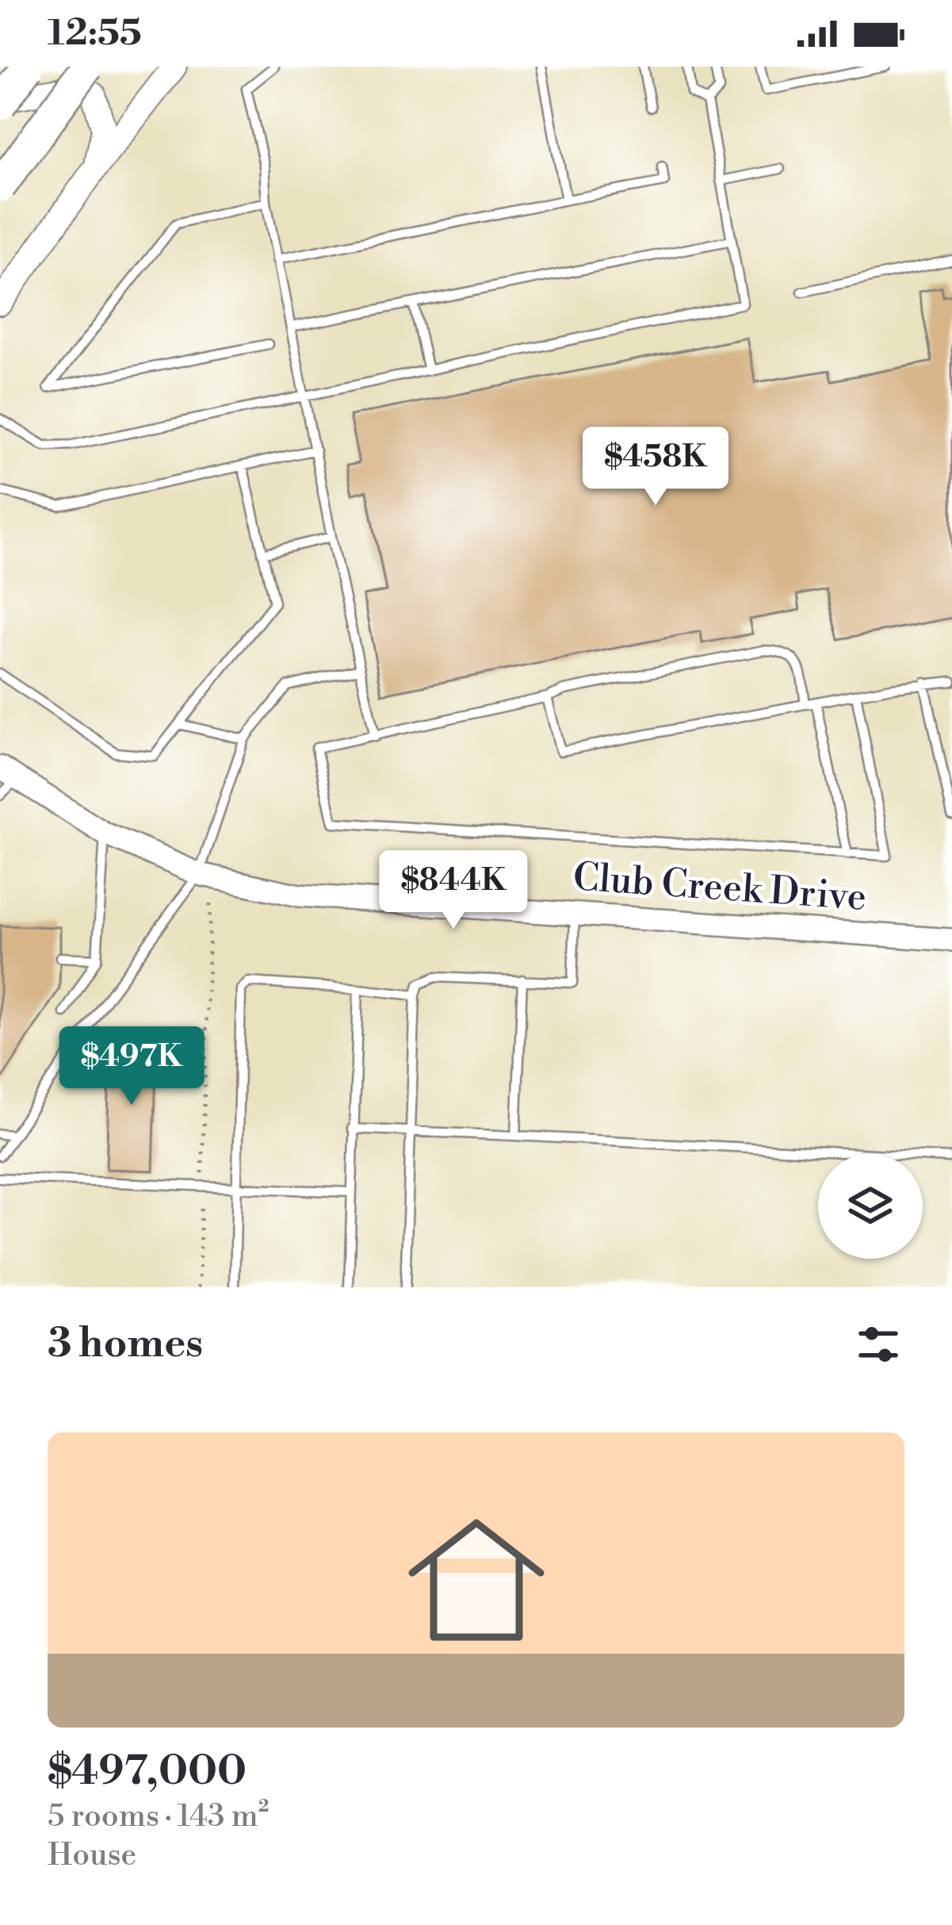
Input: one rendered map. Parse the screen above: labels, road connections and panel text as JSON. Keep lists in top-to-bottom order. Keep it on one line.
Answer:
{"streets":{"street":["Club Creek Drive"]},"page":{"status":"12:55","price":["$458K","$844K","$497K"],"heading":"3 homes","list":[{"name":"$497,000","note":"5 rooms · 143 m² · House"}]}}
